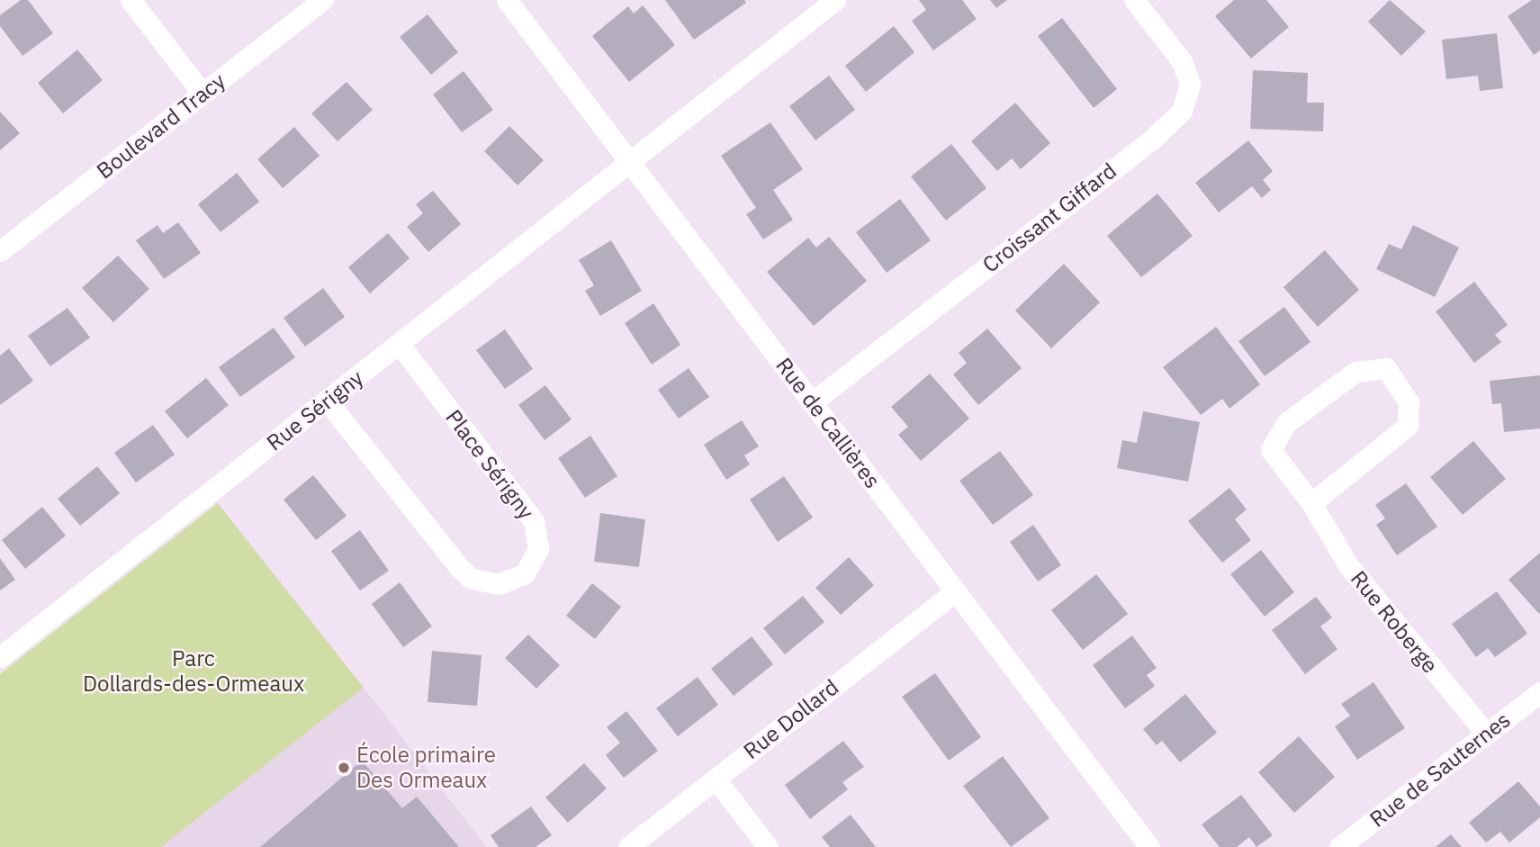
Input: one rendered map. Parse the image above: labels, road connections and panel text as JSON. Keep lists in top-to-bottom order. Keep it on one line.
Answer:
{"streets":{"street":["Boulevard Tracy","Croissant Giffard","Rue Sérigny","Rue de Callières","Place Sérigny","Rue Roberge","Rue Dollard","Rue de Sauternes"]},"crossings":[["Croissant Giffard","Rue de Callières"],["Rue Sérigny","Rue de Callières"],["Rue Sérigny","Place Sérigny"],["Rue de Callières","Rue Dollard"],["Rue Roberge","Rue de Sauternes"]],"parks":["Parc Dollards-des-Ormeaux"],"places":["École primaire Des Ormeaux"]}
